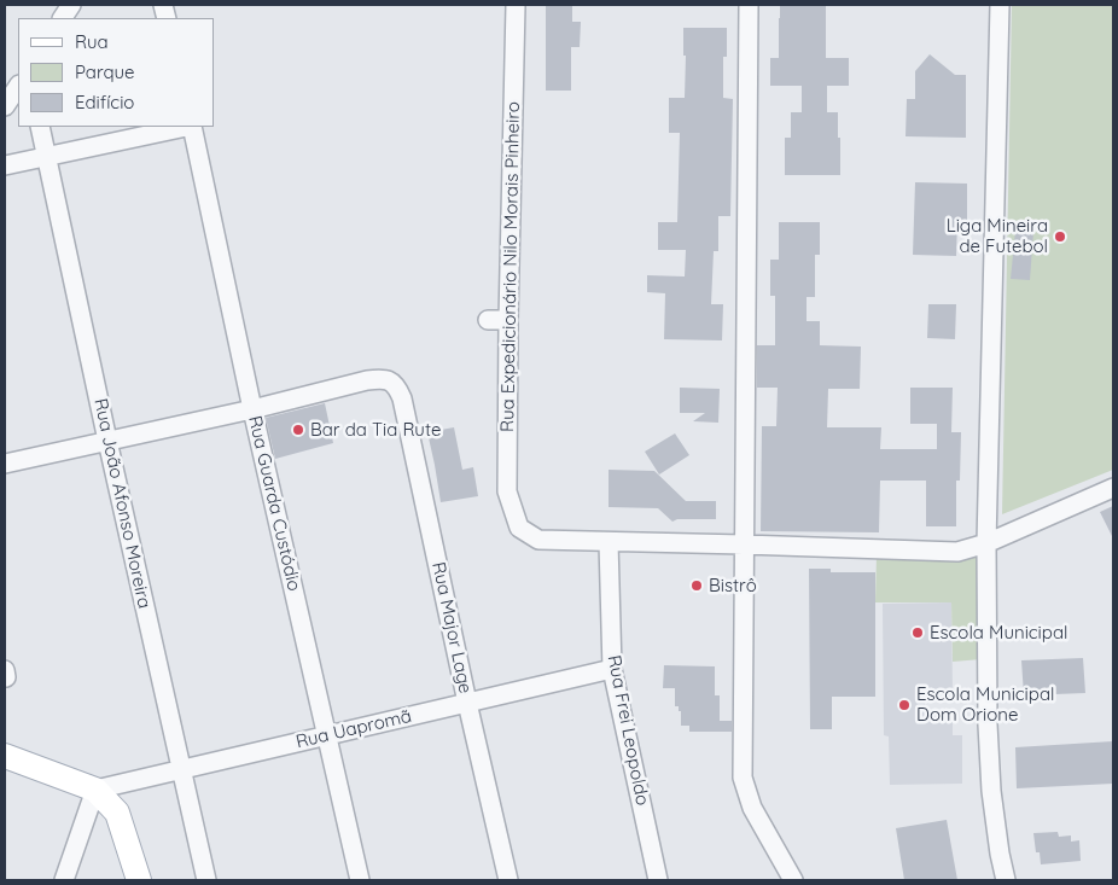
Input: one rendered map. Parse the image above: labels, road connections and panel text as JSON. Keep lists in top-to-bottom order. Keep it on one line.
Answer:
{"streets":{"street":["Rua Expedicionário Nilo Morais Pinheiro","Rua João Afonso Moreira","Rua Guarda Custódio","Rua Major Lage","Rua Uapromã","Rua Frei Leopoldo"]},"crossings":[["Rua Expedicionário Nilo Morais Pinheiro","Rua Frei Leopoldo"],["Rua João Afonso Moreira","Rua Uapromã"],["Rua Guarda Custódio","Rua Major Lage"],["Rua Guarda Custódio","Rua Uapromã"],["Rua Major Lage","Rua Uapromã"],["Rua Uapromã","Rua Frei Leopoldo"]],"places":["Liga Mineira de Futebol","Bar da Tia Rute","Bistrô","Escola Municipal","Escola Municipal Dom Orione"],"legend":["Rua","Parque","Edifício"]}
